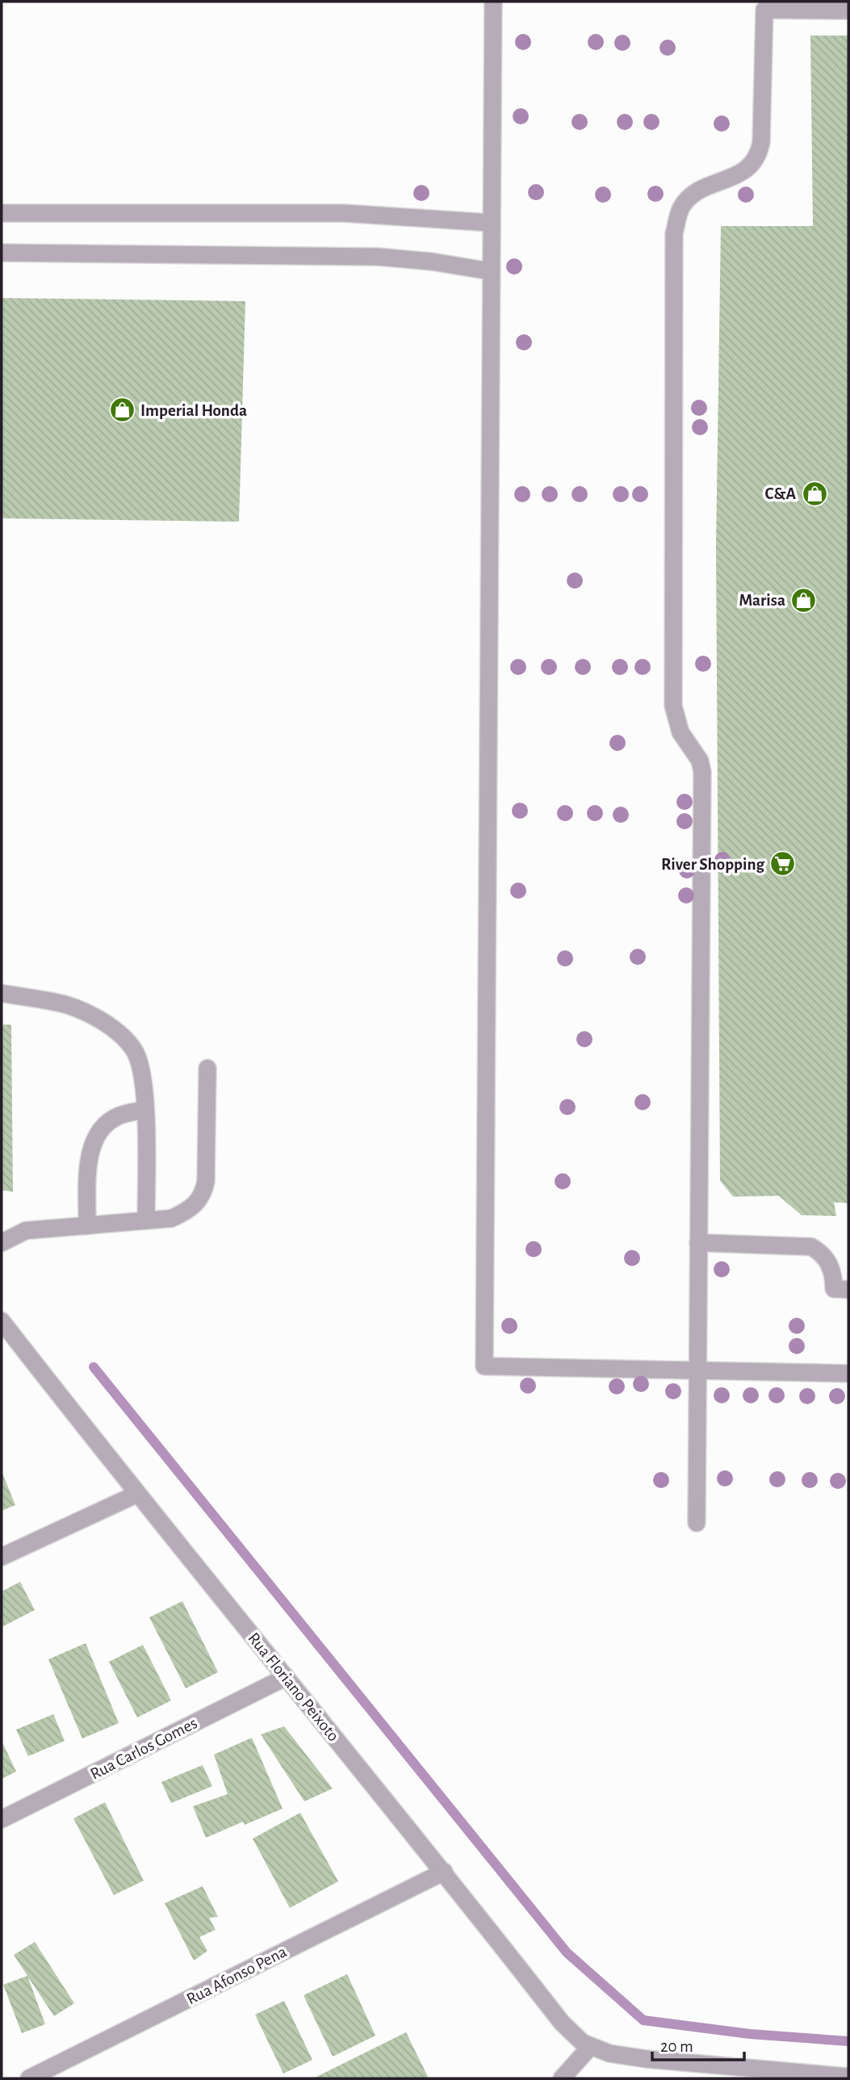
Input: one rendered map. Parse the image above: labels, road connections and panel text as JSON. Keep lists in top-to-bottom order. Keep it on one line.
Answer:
{"streets":{"street":["Rua Floriano Peixoto","Rua Carlos Gomes","Rua Afonso Pena"]},"crossings":[["Rua Floriano Peixoto","Rua Carlos Gomes"],["Rua Floriano Peixoto","Rua Afonso Pena"]],"places":{"shop":["Imperial Honda","C&A","Marisa"],"supermarket":["River Shopping"]},"scale_bar":"20 m"}
